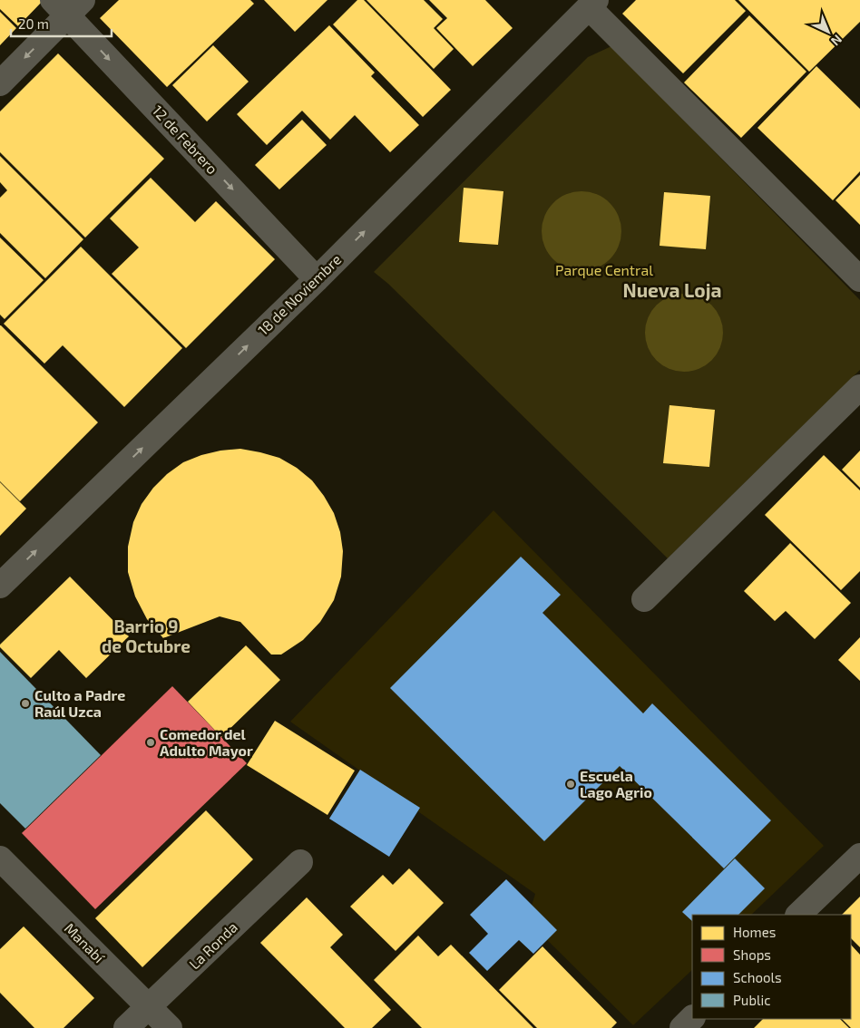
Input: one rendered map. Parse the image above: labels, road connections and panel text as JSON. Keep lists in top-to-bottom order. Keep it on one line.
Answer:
{"streets":{"street":["12 de Febrero","18 de Noviembre","Manabí","La Ronda"]},"crossings":[["12 de Febrero","18 de Noviembre"],["Manabí","La Ronda"]],"one_way":["12 de Febrero","18 de Noviembre"],"districts":["Nueva Loja","Barrio 9 de Octubre"],"parks":["Parque Central"],"places":["Culto a Padre Raúl Uzca","Comedor del Adulto Mayor","Escuela Lago Agrio"],"legend":["Homes","Shops","Schools","Public"],"scale_bar":"20 m","north":"bottom right"}
